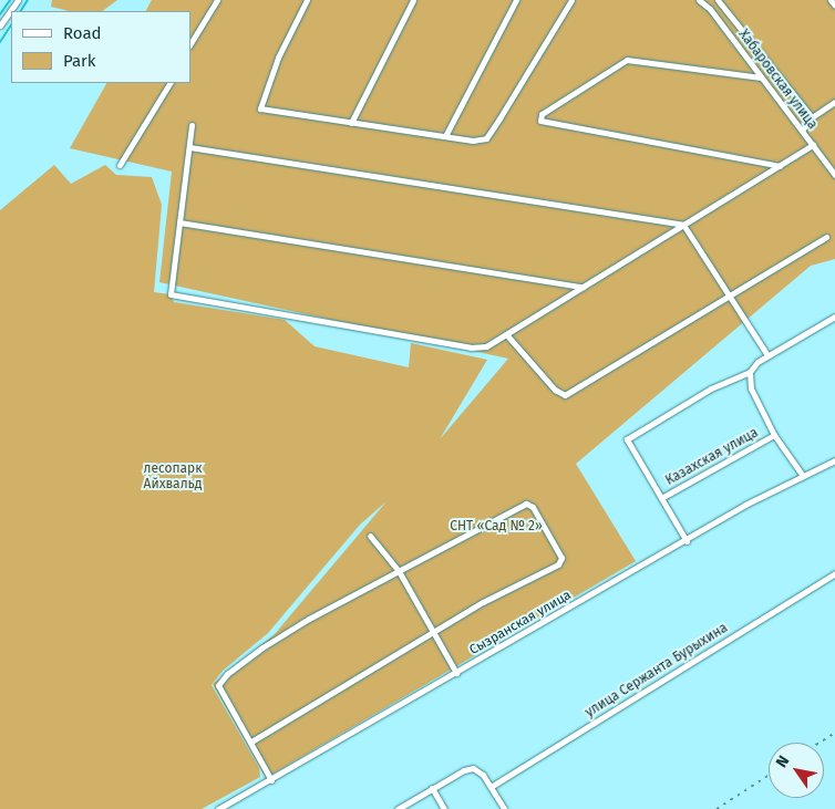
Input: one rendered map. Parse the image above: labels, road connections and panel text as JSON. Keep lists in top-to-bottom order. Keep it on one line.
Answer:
{"streets":{"street":["Хабаровская улица","Казахская улица","Сызранская улица","улица Сержанта Бурыхина"]},"parks":["лесопарк Айхвальд","СНТ «Сад № 2»"],"legend":["Road","Park"],"north":"top left"}
